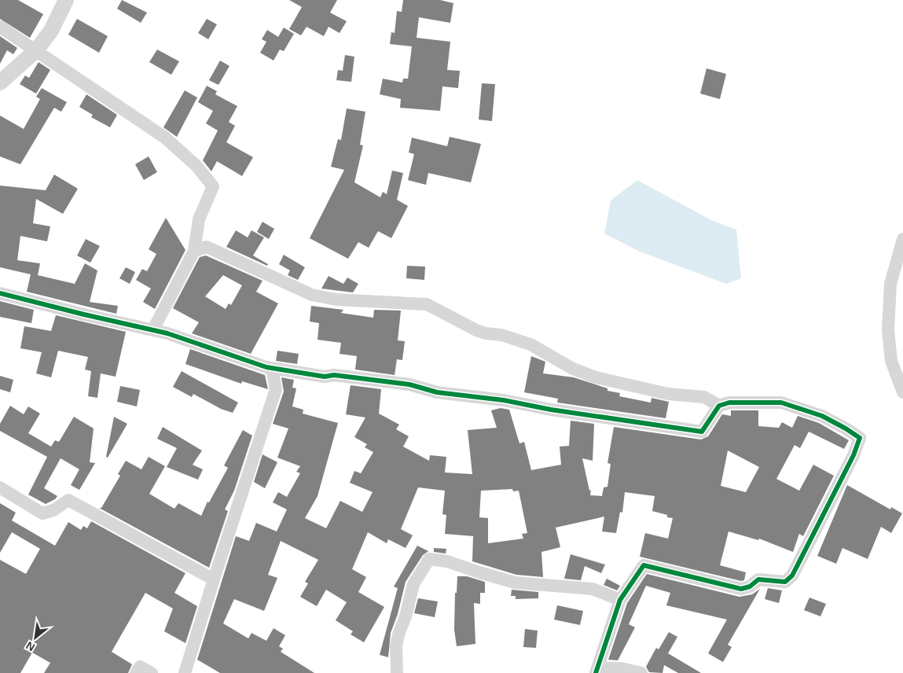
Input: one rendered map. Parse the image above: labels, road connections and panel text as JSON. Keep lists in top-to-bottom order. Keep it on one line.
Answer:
{"north":"bottom left"}
